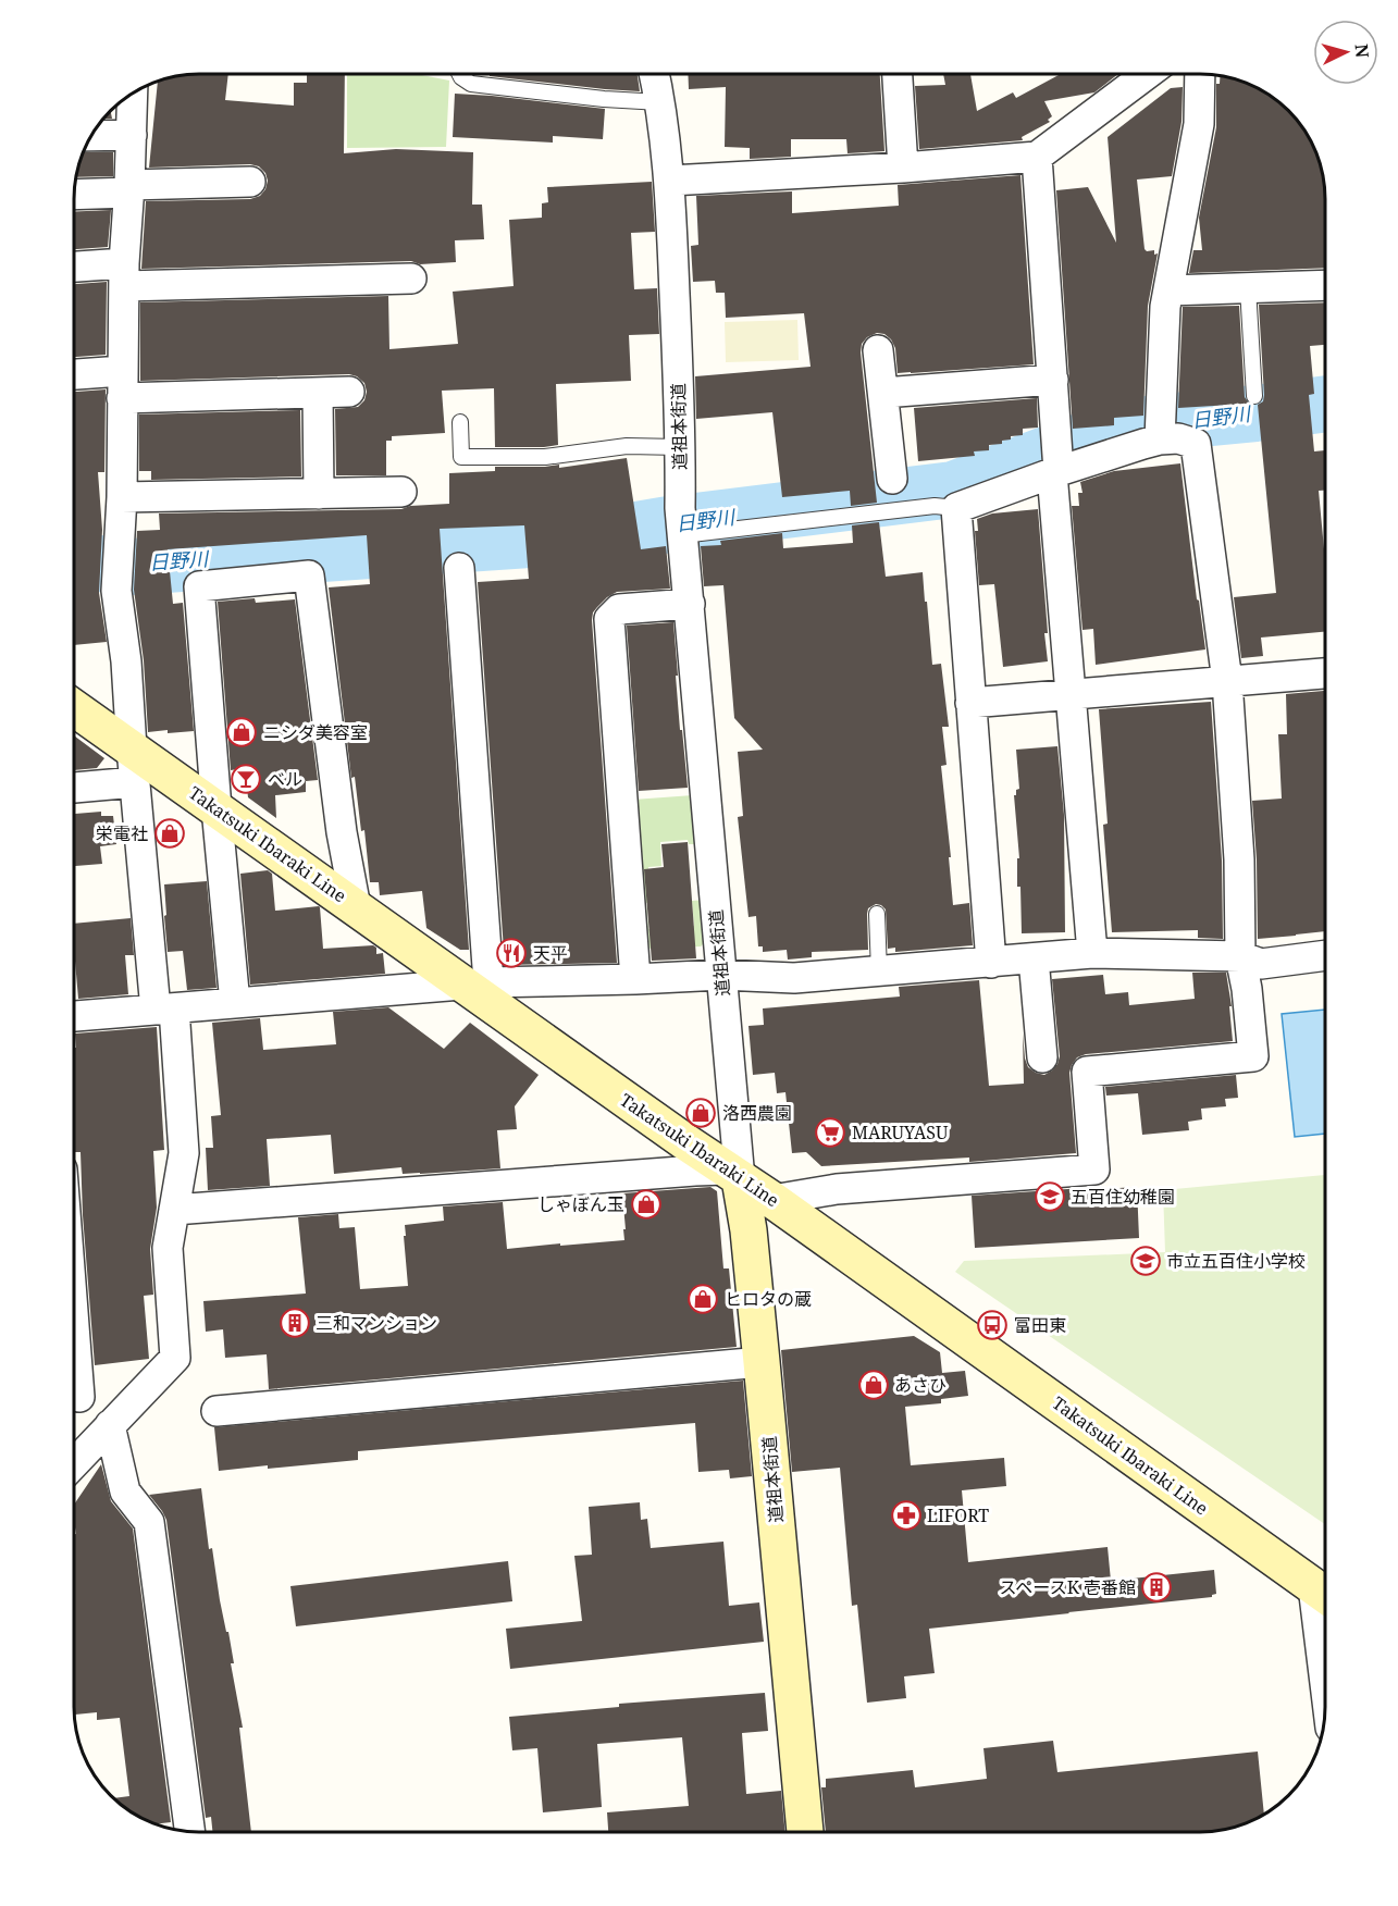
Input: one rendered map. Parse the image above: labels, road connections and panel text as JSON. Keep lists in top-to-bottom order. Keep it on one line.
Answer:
{"streets":{"main road":["道祖本街道","Takatsuki Ibaraki Line"]},"crossings":[["道祖本街道","Takatsuki Ibaraki Line"]],"water":["日野川"],"places":{"shop":["ニシダ美容室","栄電社","洛西農園","しゃぼん玉","ヒロタの蔵","あさひ"],"bar":["ベル"],"restaurant":["天平"],"supermarket":["MARUYASU"],"school or university":["五百住幼稚園","市立五百住小学校"],"building":["三和マンション","スペースK 壱番館"],"bus stop":["富田東"],"pharmacy":["LIFORT"]},"north":"right"}
